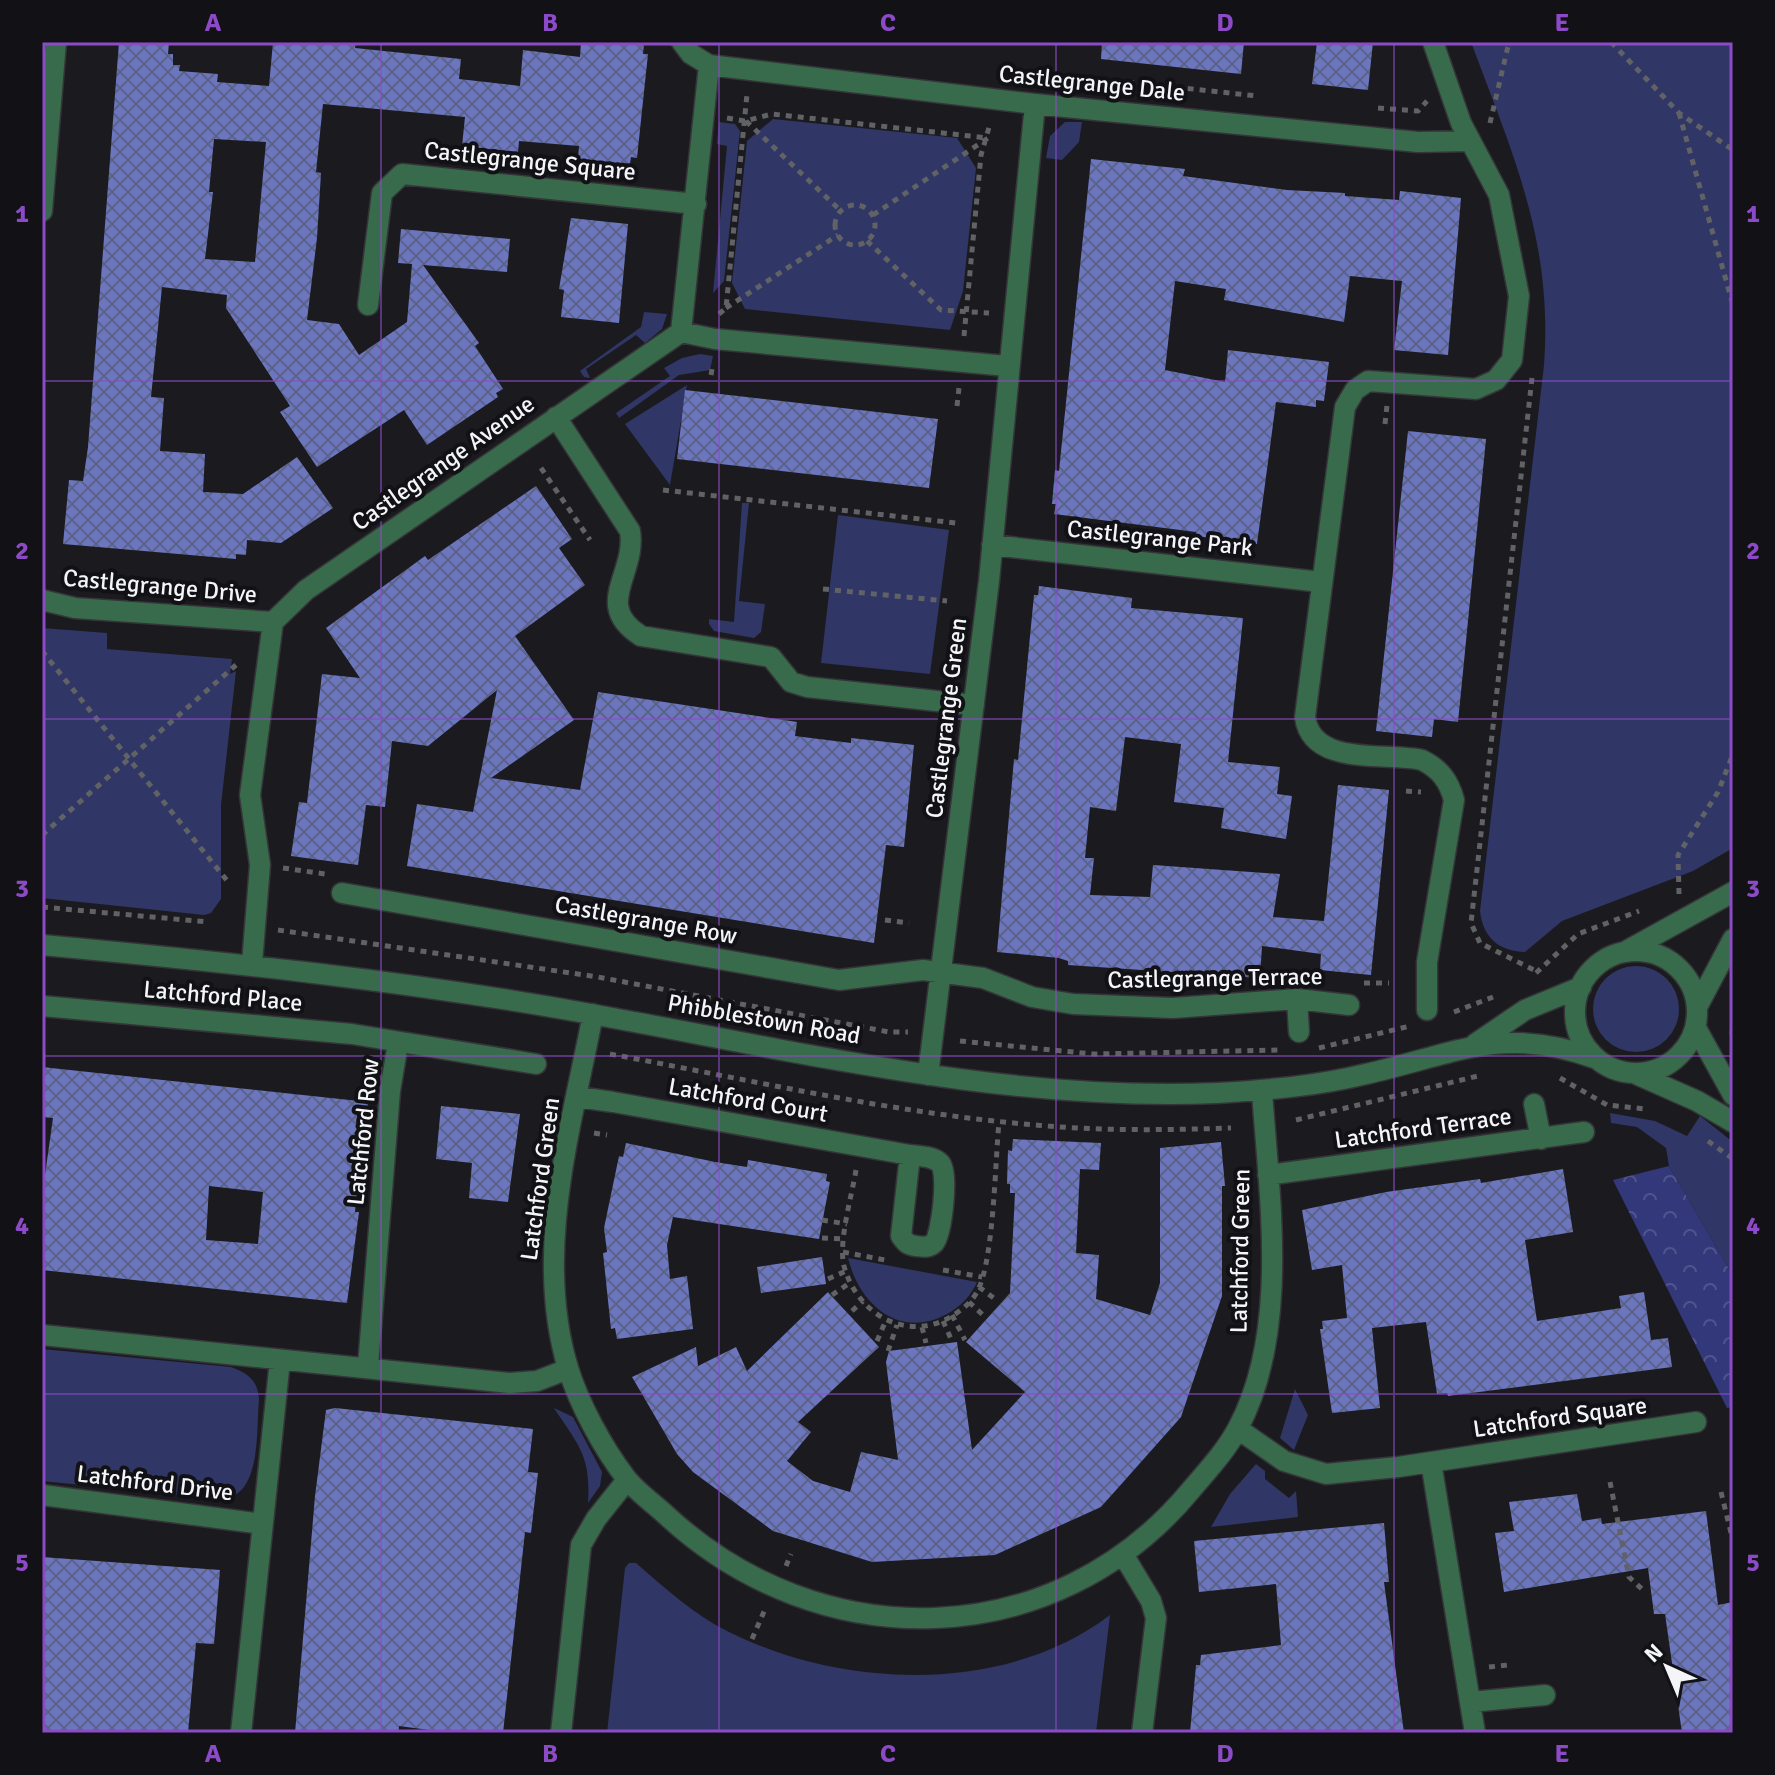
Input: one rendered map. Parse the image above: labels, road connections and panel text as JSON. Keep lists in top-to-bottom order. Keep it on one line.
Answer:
{"streets":{"street":["Castlegrange Dale","Castlegrange Square","Castlegrange Avenue","Castlegrange Park","Castlegrange Drive","Castlegrange Green","Castlegrange Row","Castlegrange Terrace","Latchford Place","Phibblestown Road","Latchford Court","Latchford Terrace","Latchford Row","Latchford Green","Latchford Square","Latchford Drive"]},"crossings":[["Castlegrange Dale","Castlegrange Green"],["Castlegrange Avenue","Castlegrange Drive"],["Castlegrange Park","Castlegrange Green"],["Castlegrange Green","Castlegrange Row"],["Castlegrange Green","Castlegrange Terrace"],["Castlegrange Green","Phibblestown Road"],["Castlegrange Row","Castlegrange Terrace"],["Latchford Place","Latchford Row"],["Phibblestown Road","Latchford Green"],["Latchford Court","Latchford Green"],["Latchford Terrace","Latchford Green"],["Latchford Green","Latchford Square"]],"north":"top left","grid":{"columns":["A","B","C","D","E"],"rows":["1","2","3","4","5"]}}
